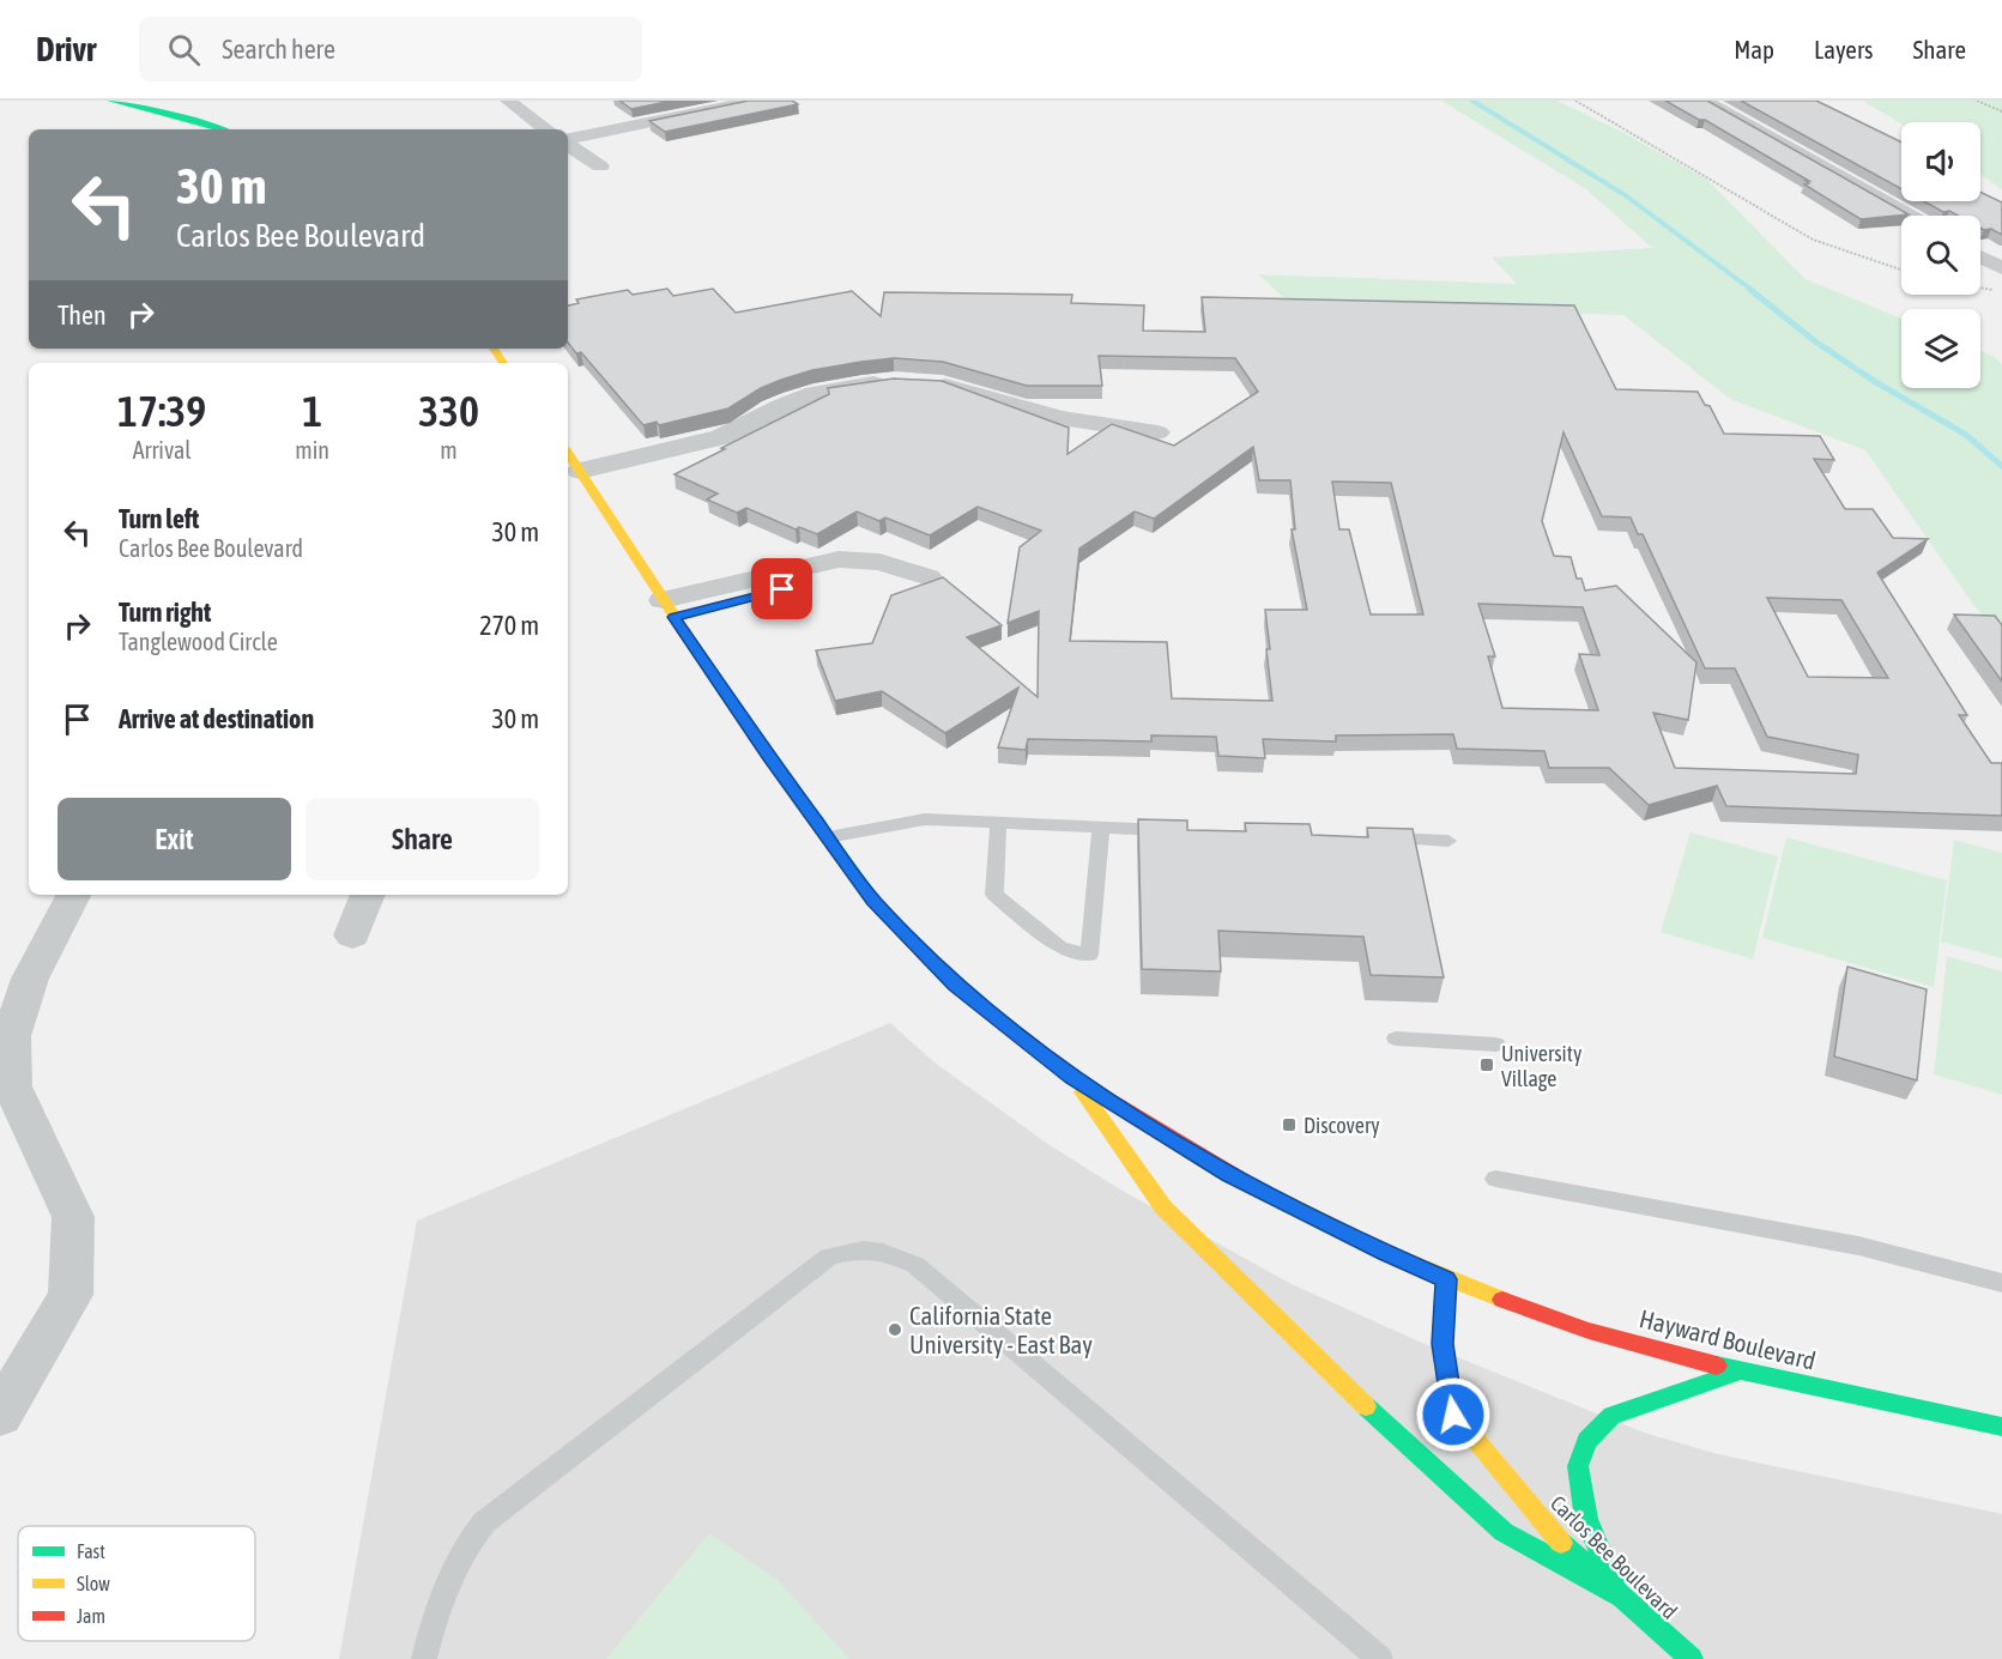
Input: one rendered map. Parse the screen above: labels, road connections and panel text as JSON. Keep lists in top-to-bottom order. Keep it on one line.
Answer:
{"streets":{"main road":["Hayward Boulevard","Carlos Bee Boulevard"]},"crossings":[["Hayward Boulevard","Carlos Bee Boulevard"]],"places":{"transit":["University Village","Discovery"],"other":["California State University - East Bay"]},"legend":["Fast","Slow","Jam"],"page":{"header":"Drivr","search":"Search here","nav":["Map","Layers","Share"],"turn":["30 m","Carlos Bee Boulevard"],"then":"Then","eta":["17:39","Arrival","1","min","330","m"],"list":[{"name":"Turn left","note":"Carlos Bee Boulevard","value":"30 m"},{"name":"Turn right","note":"Tanglewood Circle","value":"270 m"},{"name":"Arrive at destination","value":"30 m"}],"buttons":["Exit","Share"]}}
